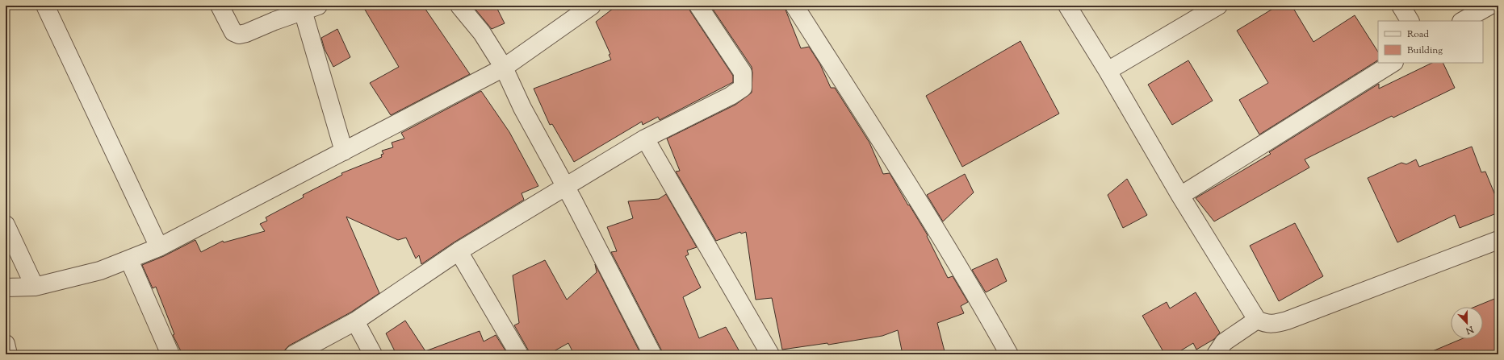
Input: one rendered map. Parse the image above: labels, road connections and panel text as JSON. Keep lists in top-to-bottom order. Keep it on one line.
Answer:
{"legend":["Road","Building"],"north":"bottom"}
